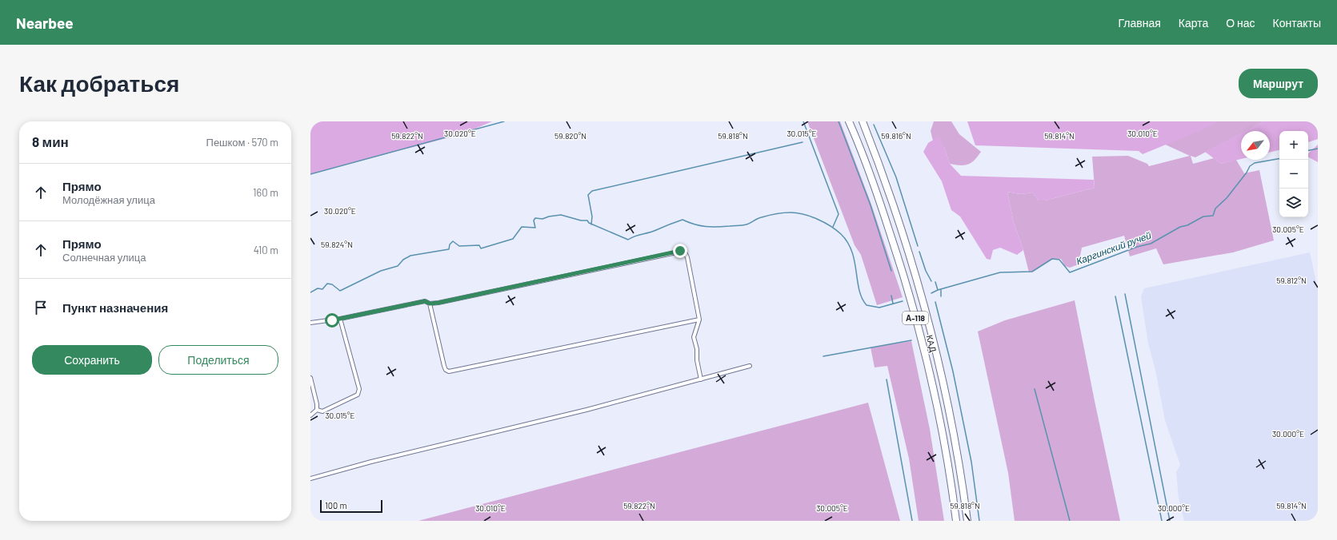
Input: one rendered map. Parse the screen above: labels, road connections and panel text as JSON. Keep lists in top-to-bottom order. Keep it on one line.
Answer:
{"streets":{"highway":["А-118","КАД"]},"water":["Каргинский ручей"],"scale_bar":"100 m","north":"bottom left","page":{"header":"Nearbee","nav":["Главная","Карта","О нас","Контакты"],"buttons":["Маршрут",["Сохранить","Поделиться"]],"title":"Как добраться","heading":["8 мин","Пешком · 570 m"],"map_buttons":["+","−"],"list":[["Прямо","Молодёжная улица","160 m"],["Прямо","Солнечная улица","410 m"],"Пункт назначения"],"scale":"100 m"},"coordinates":["30.010°E","30.020°E","30.015°E","59.818°N","59.822°N","59.820°N","59.816°N","59.814°N","30.005°E","59.824°N","59.812°N","30.000°E"]}
